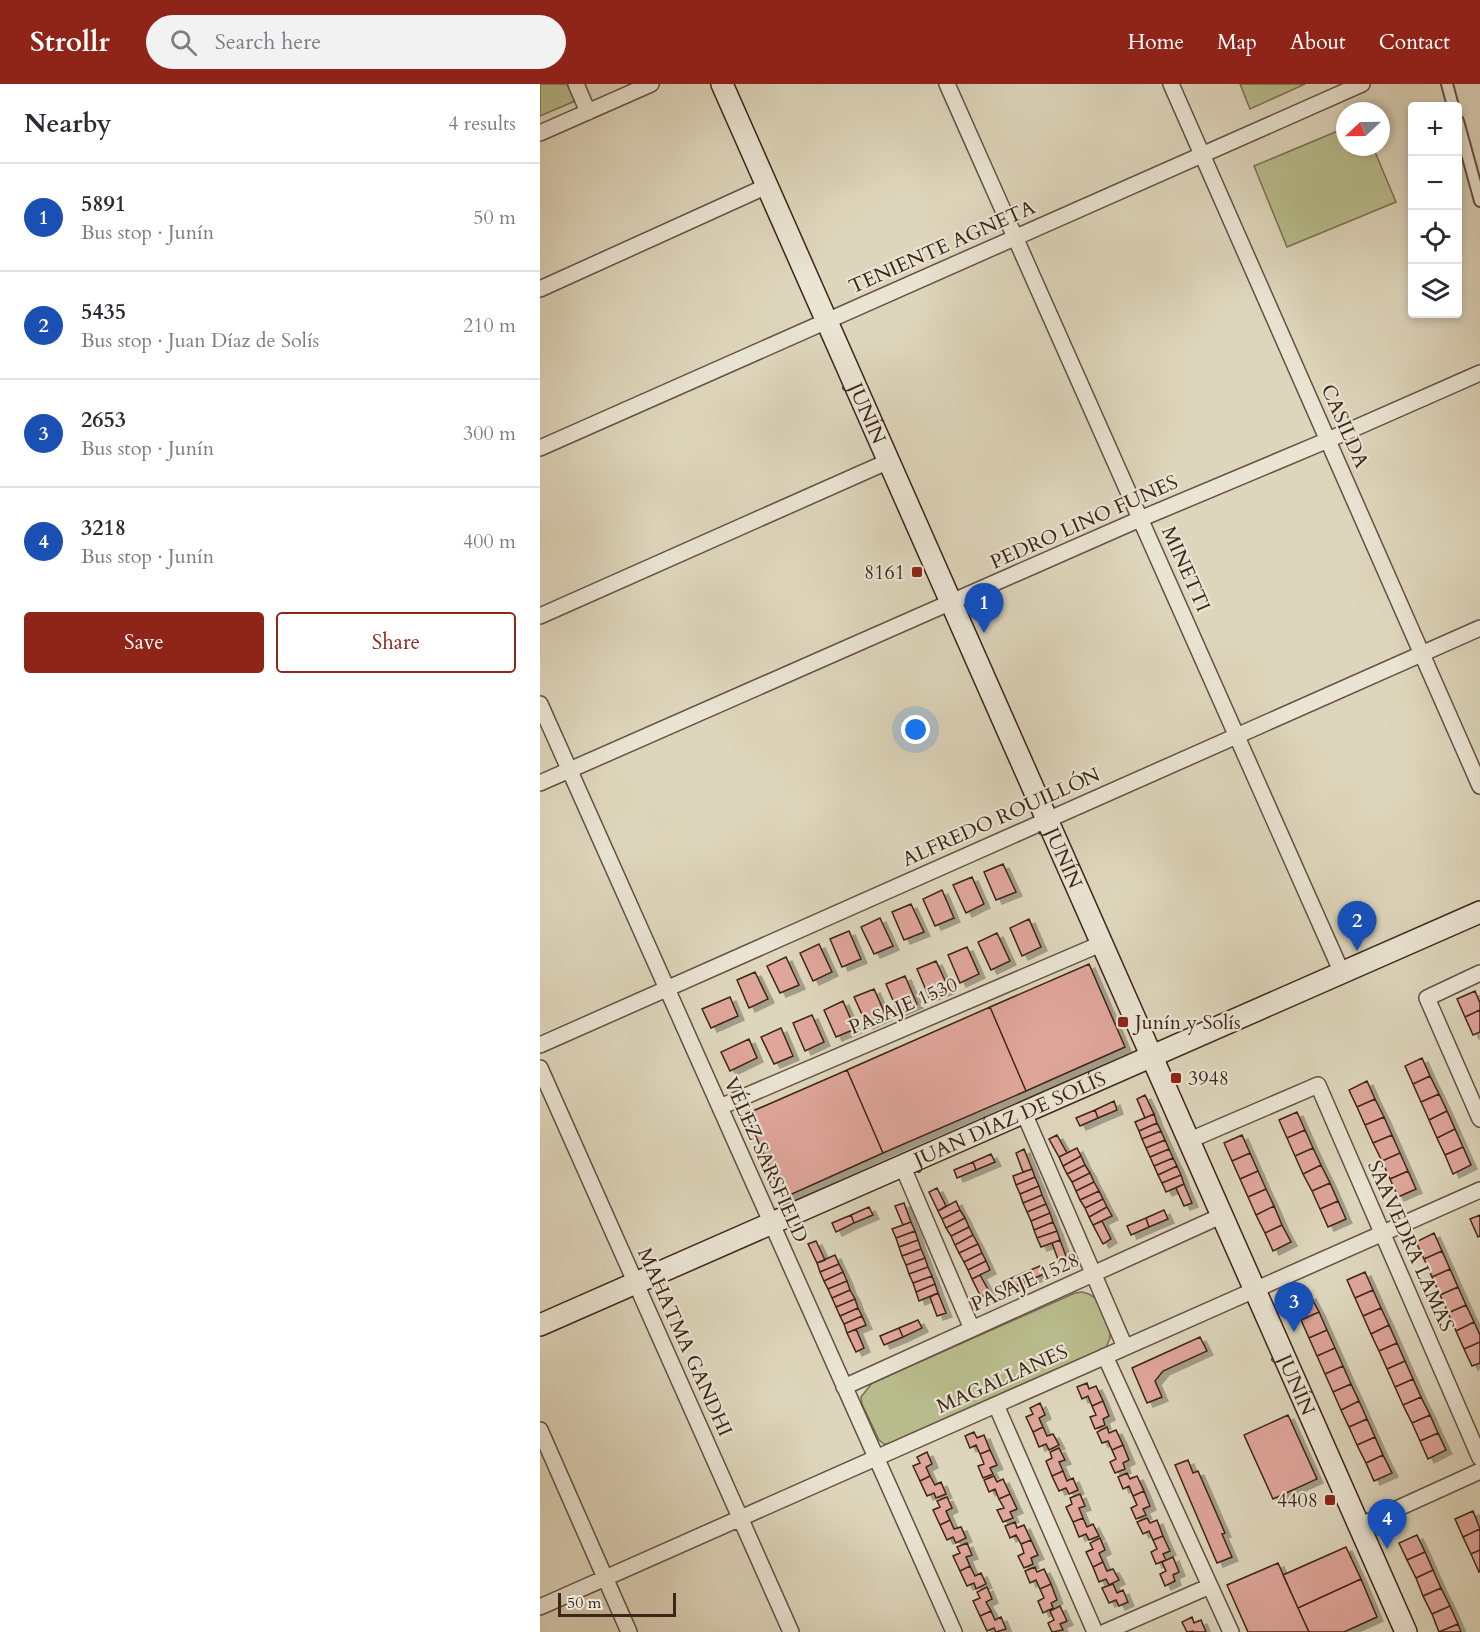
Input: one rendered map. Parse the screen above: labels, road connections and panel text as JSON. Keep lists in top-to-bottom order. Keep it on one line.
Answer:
{"streets":{"main road":["JUNÍN","JUAN DÍAZ DE SOLÍS"],"street":["TENIENTE AGNETA","CASILDA","PEDRO LINO FUNES","MINETTI","ALFREDO ROUILLÓN","PASAJE 1530","VÉLEZ SARSFIELD","SAAVEDRA LAMAS","PASAJE 1528","MAHATMA GANDHI","MAGALLANES"]},"crossings":[["TENIENTE AGNETA","JUNÍN"],["TENIENTE AGNETA","CASILDA"],["TENIENTE AGNETA","MINETTI"],["JUNÍN","PEDRO LINO FUNES"],["JUNÍN","ALFREDO ROUILLÓN"],["JUNÍN","PASAJE 1530"],["JUNÍN","JUAN DÍAZ DE SOLÍS"],["JUNÍN","SAAVEDRA LAMAS"],["JUNÍN","PASAJE 1528"],["JUNÍN","MAGALLANES"],["CASILDA","PEDRO LINO FUNES"],["CASILDA","ALFREDO ROUILLÓN"],["PEDRO LINO FUNES","MINETTI"],["PEDRO LINO FUNES","VÉLEZ SARSFIELD"],["MINETTI","ALFREDO ROUILLÓN"],["MINETTI","JUAN DÍAZ DE SOLÍS"],["ALFREDO ROUILLÓN","VÉLEZ SARSFIELD"],["PASAJE 1530","VÉLEZ SARSFIELD"],["JUAN DÍAZ DE SOLÍS","VÉLEZ SARSFIELD"],["JUAN DÍAZ DE SOLÍS","MAHATMA GANDHI"],["VÉLEZ SARSFIELD","PASAJE 1528"],["VÉLEZ SARSFIELD","MAGALLANES"],["SAAVEDRA LAMAS","MAGALLANES"],["MAHATMA GANDHI","MAGALLANES"]],"places":{"transit":["8161","Junín y Solís","3948","4408"]},"scale_bar":"50 m","north":"left","page":{"header":"Strollr","search":"Search here","nav":["Home","Map","About","Contact"],"heading":["Nearby","4 results"],"map_buttons":["+","−"],"list":[{"mark":"1","name":"5891","note":"Bus stop · Junín","value":"50 m"},{"mark":"2","name":"5435","note":"Bus stop · Juan Díaz de Solís","value":"210 m"},{"mark":"3","name":"2653","note":"Bus stop · Junín","value":"300 m"},{"mark":"4","name":"3218","note":"Bus stop · Junín","value":"400 m"}],"pins":["1","2","3","4"],"buttons":["Save","Share"],"scale":"50 m"}}
